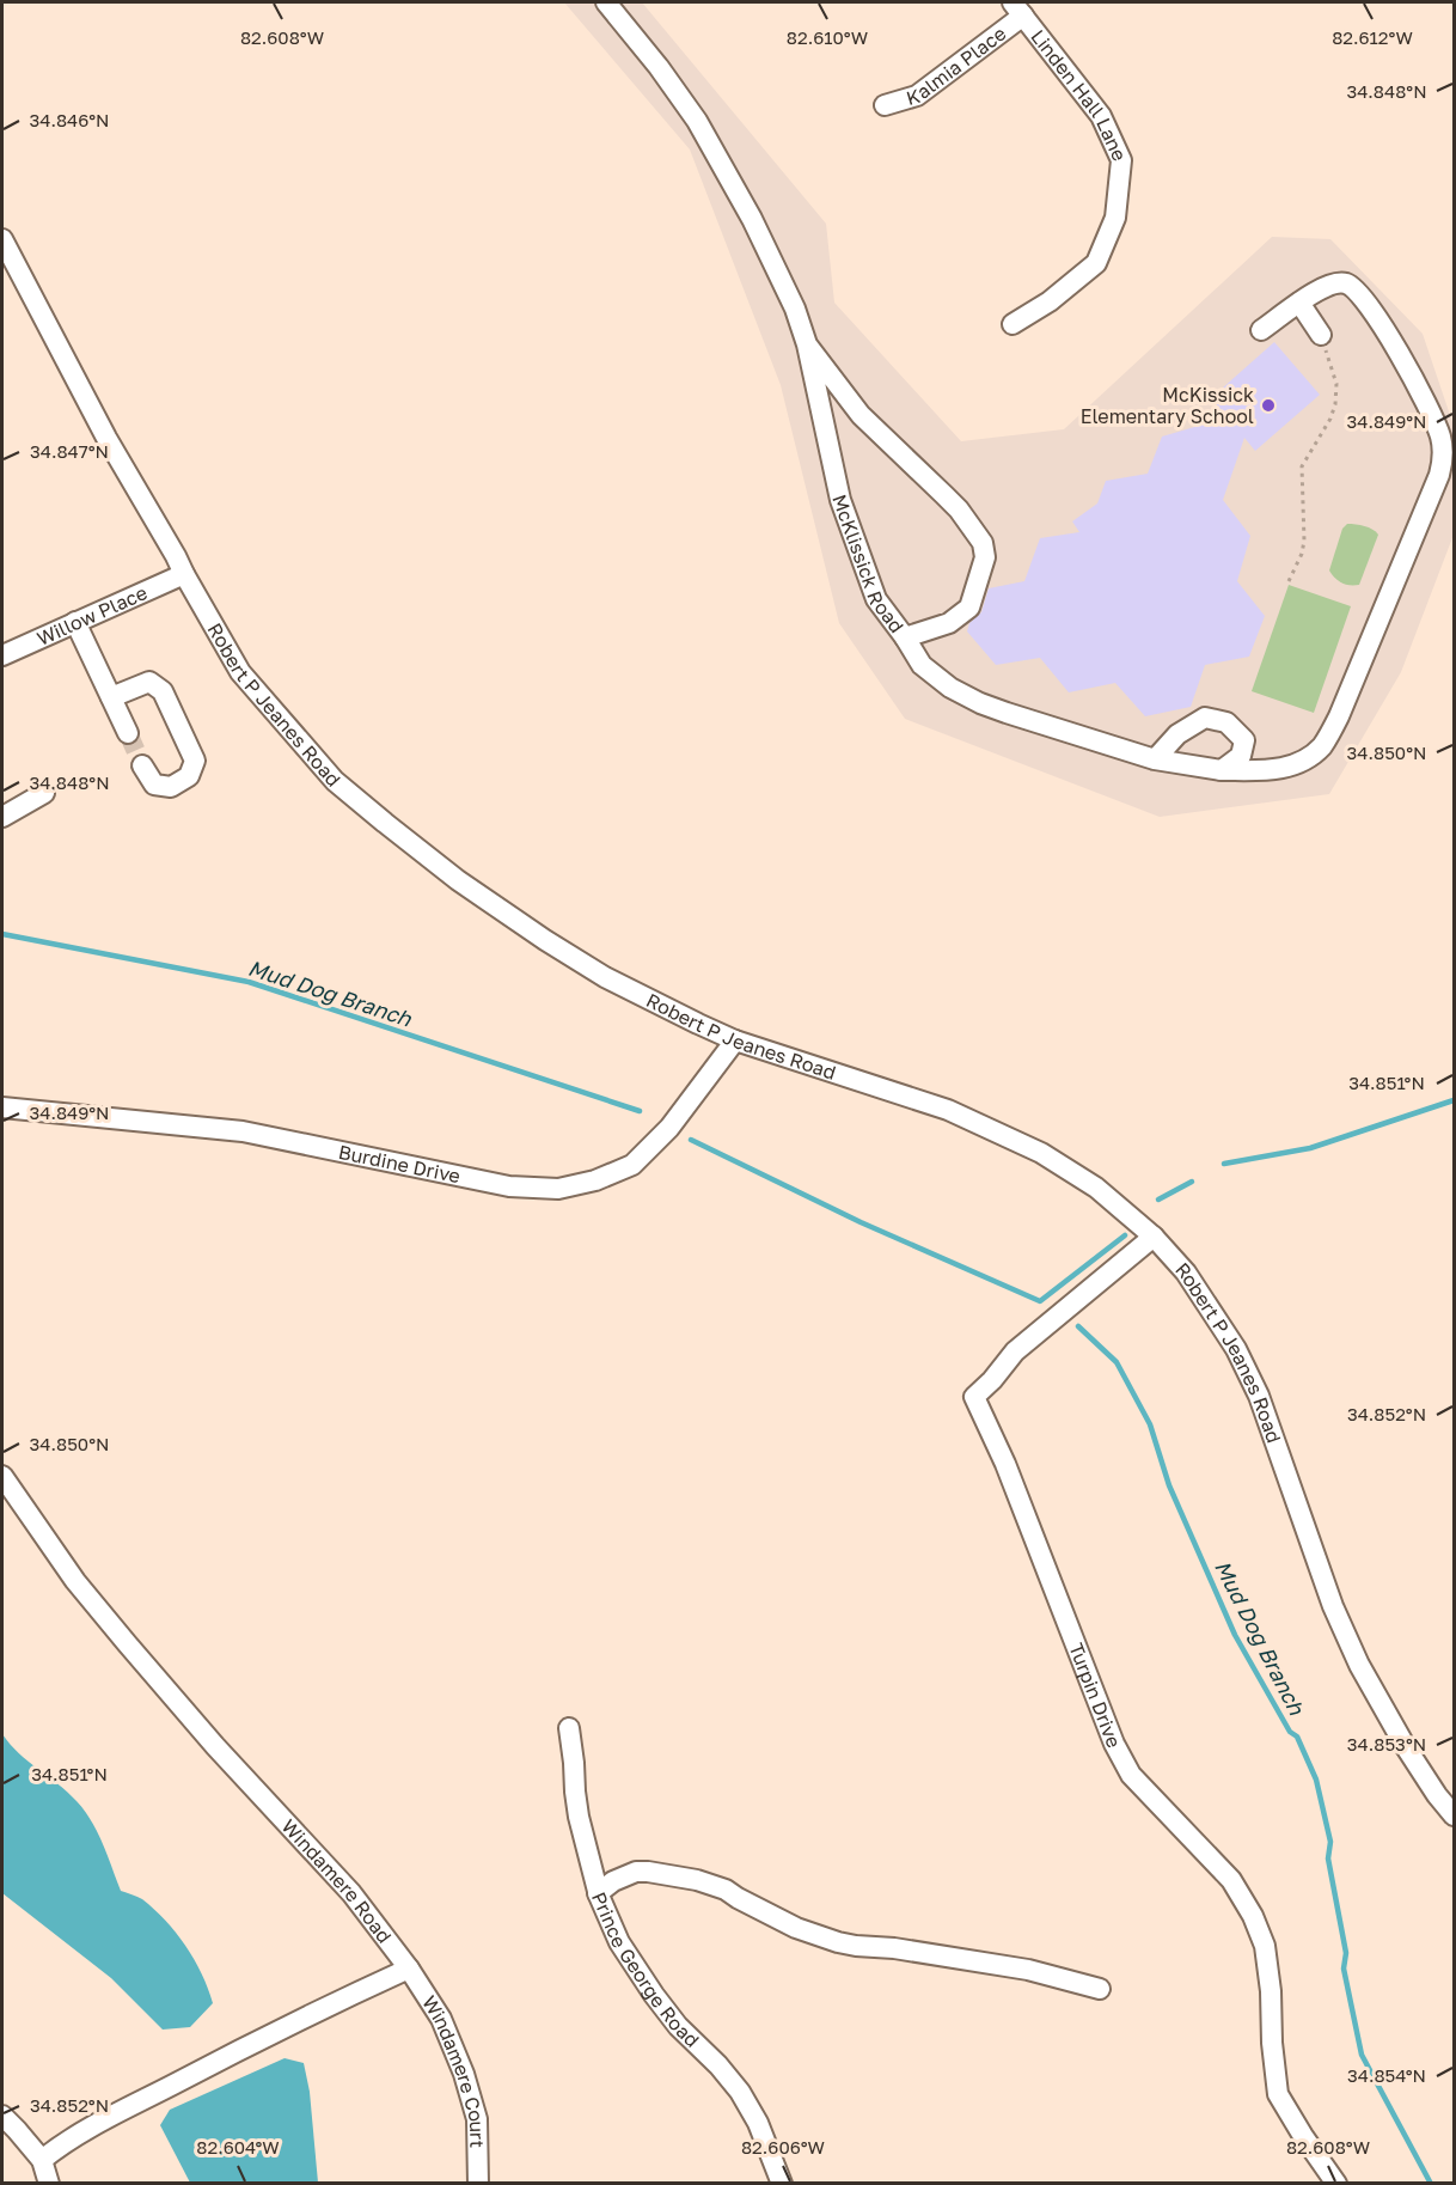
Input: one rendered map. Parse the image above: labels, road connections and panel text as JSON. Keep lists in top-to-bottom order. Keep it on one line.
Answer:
{"streets":{"street":["Kalmia Place","Linden Hall Lane","McKlissick Road","Willow Place","Robert P Jeanes Road","Burdine Drive","Turpin Drive","Windamere Road","Prince George Road","Windamere Court"]},"crossings":[["Kalmia Place","Linden Hall Lane"],["Willow Place","Robert P Jeanes Road"],["Robert P Jeanes Road","Burdine Drive"],["Robert P Jeanes Road","Turpin Drive"],["Windamere Road","Windamere Court"]],"water":["Mud Dog Branch"],"places":["McKissick Elementary School"],"coordinates":["82.608°W","82.610°W","82.612°W","34.848°N","34.846°N","34.849°N","34.847°N","34.850°N","34.851°N","34.852°N","34.853°N","34.854°N","82.604°W","82.606°W"]}
